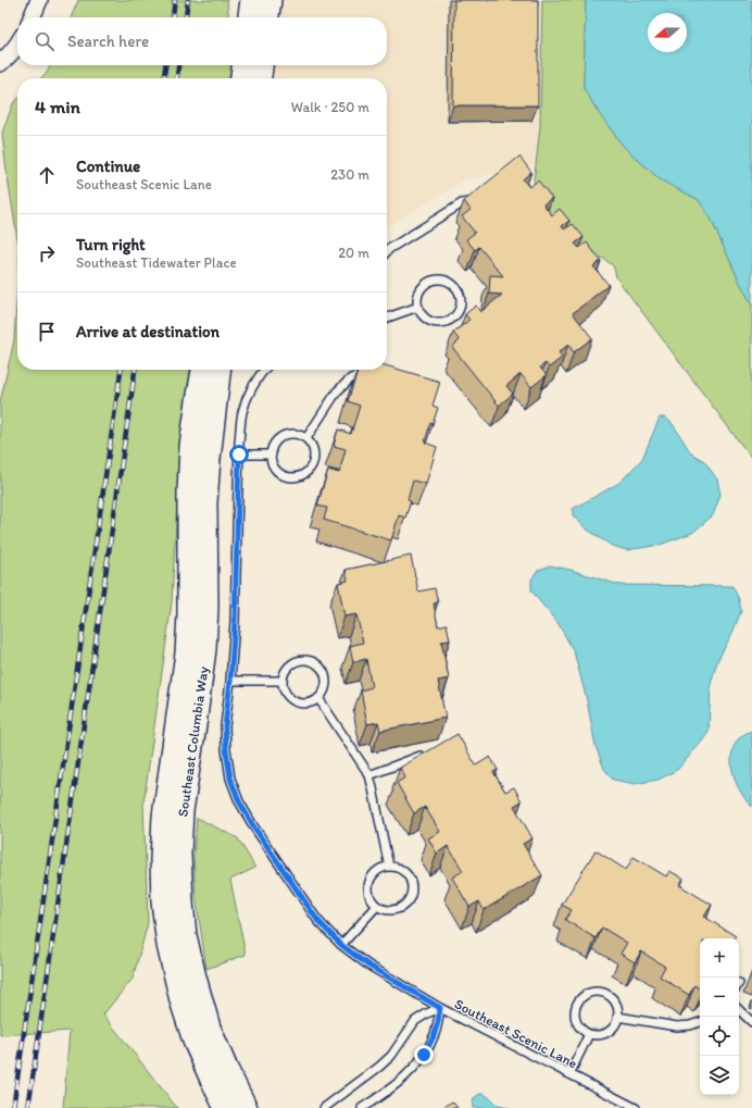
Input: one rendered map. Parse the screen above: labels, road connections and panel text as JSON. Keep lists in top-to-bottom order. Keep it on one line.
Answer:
{"streets":{"street":["Southeast Columbia Way"],"lane":["Southeast Scenic Lane"]},"north":"left","page":{"search":"Search here","heading":["4 min","Walk · 250 m"],"list":[["Continue","Southeast Scenic Lane","230 m"],["Turn right","Southeast Tidewater Place","20 m"],"Arrive at destination"],"map_buttons":["+","−"]}}
